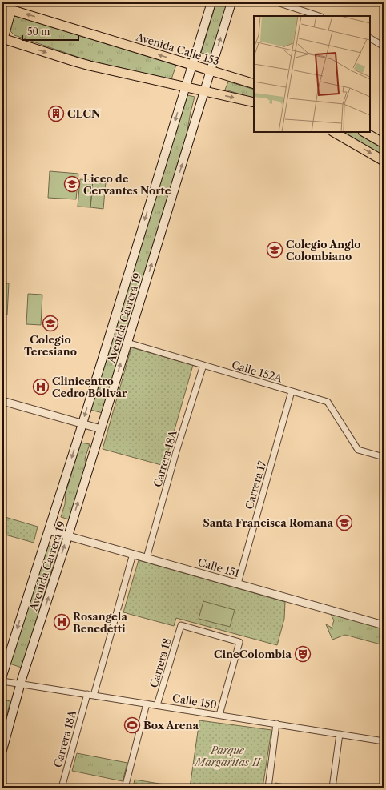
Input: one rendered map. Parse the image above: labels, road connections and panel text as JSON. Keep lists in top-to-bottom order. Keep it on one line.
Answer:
{"streets":{"main road":["Avenida Calle 153","Avenida Carrera 19"],"street":["Calle 152A","Carrera 18A","Carrera 17","Calle 151","Carrera 18","Calle 150"]},"crossings":[["Avenida Calle 153","Avenida Carrera 19"],["Avenida Carrera 19","Calle 152A"],["Avenida Carrera 19","Calle 151"],["Avenida Carrera 19","Calle 150"],["Calle 152A","Carrera 18A"],["Calle 152A","Carrera 17"],["Carrera 18A","Calle 151"],["Carrera 18A","Calle 150"],["Carrera 17","Calle 151"],["Carrera 18","Calle 150"]],"parks":["Parque Margaritas II"],"places":{"building":["CLCN"],"school or university":["Liceo de Cervantes Norte","Colegio Anglo Colombiano","Colegio Teresiano","Santa Francisca Romana"],"hospital":["Clinicentro Cedro Bolivar","Rosangela Benedetti"],"theatre":["CineColombia"],"sports":["Box Arena"]},"scale_bar":"50 m"}
